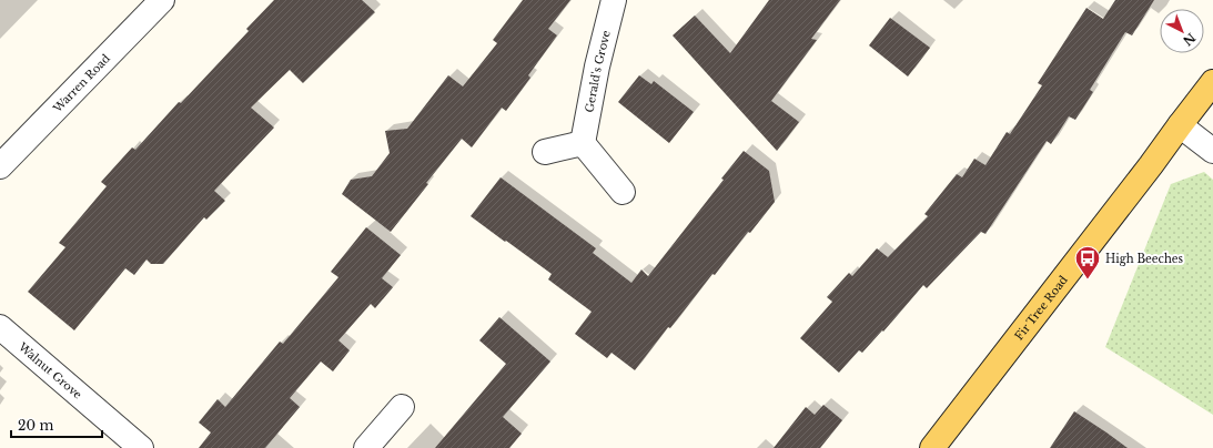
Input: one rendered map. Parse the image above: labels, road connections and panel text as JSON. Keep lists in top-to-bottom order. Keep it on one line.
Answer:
{"streets":{"main road":["Fir Tree Road"],"street":["Gerald's Grove","Warren Road","Walnut Grove"]},"places":{"bus stop":["High Beeches"]},"scale_bar":"20 m","north":"bottom right"}
